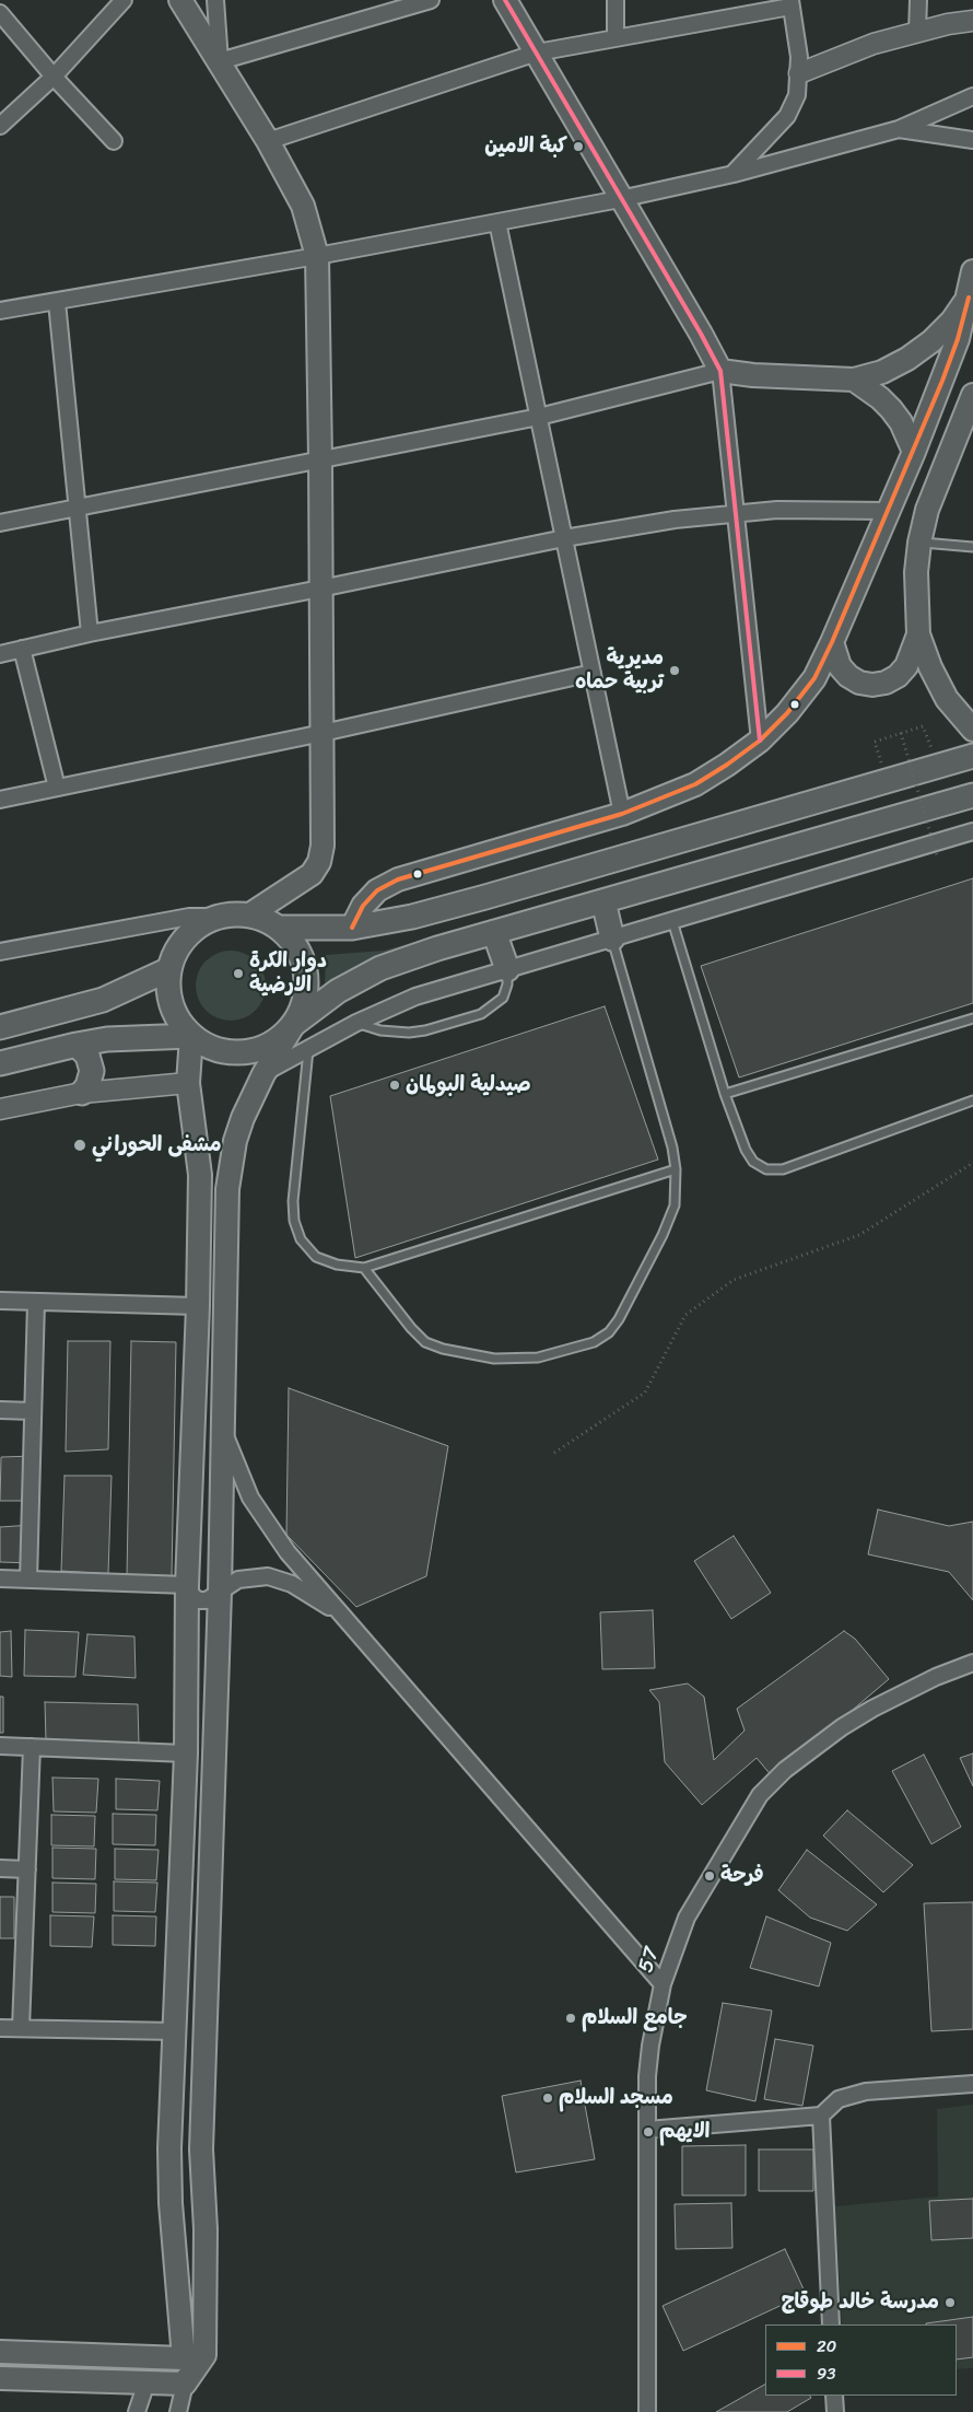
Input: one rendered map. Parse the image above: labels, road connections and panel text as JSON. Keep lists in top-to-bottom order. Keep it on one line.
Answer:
{"streets":{"street":["57"]},"places":["كبة الامين","مديرية تربية حماه","دوار الكرة الارضية","صيدلية البولمان","مشفى الحوراني","فرحة","جامع السلام","مسجد السلام","الايهم","مدرسة خالد طوقاج"],"lines":["transit line 93","transit line 20"],"legend":["20","93"]}
